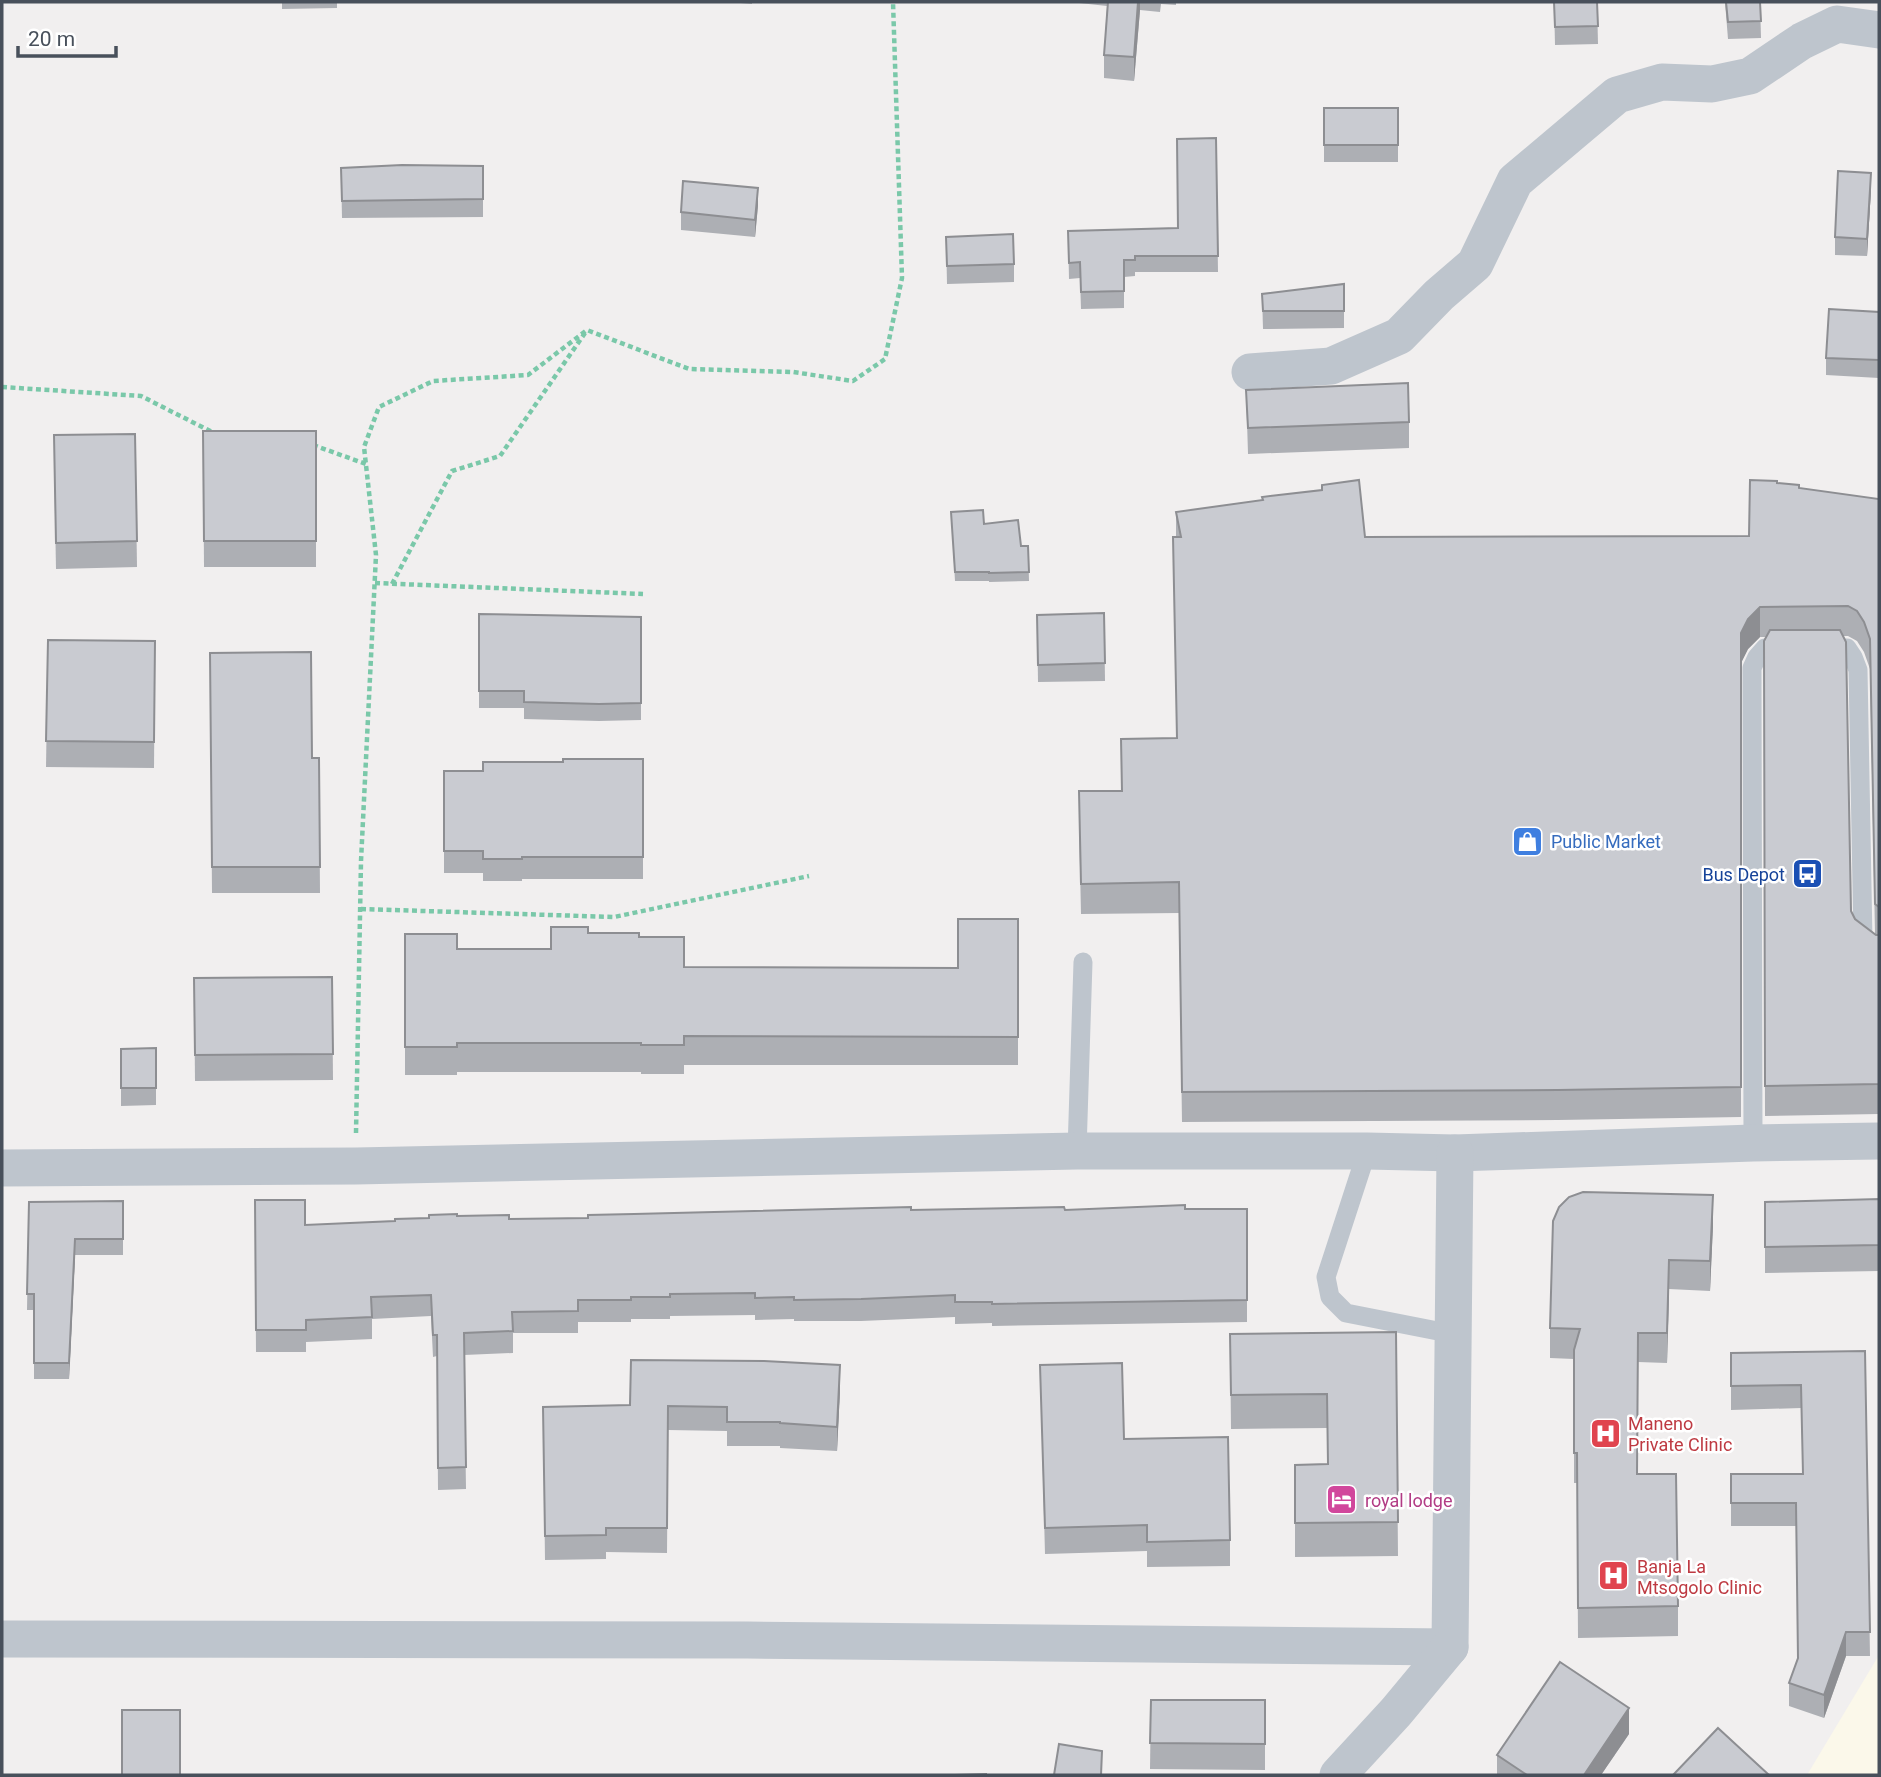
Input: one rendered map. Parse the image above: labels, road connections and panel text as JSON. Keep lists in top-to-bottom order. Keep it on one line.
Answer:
{"places":{"shop":["Public Market"],"bus stop":["Bus Depot"],"hospital":["Maneno Private Clinic","Banja La Mtsogolo Clinic"],"hotel":["royal lodge"]},"scale_bar":"20 m"}
